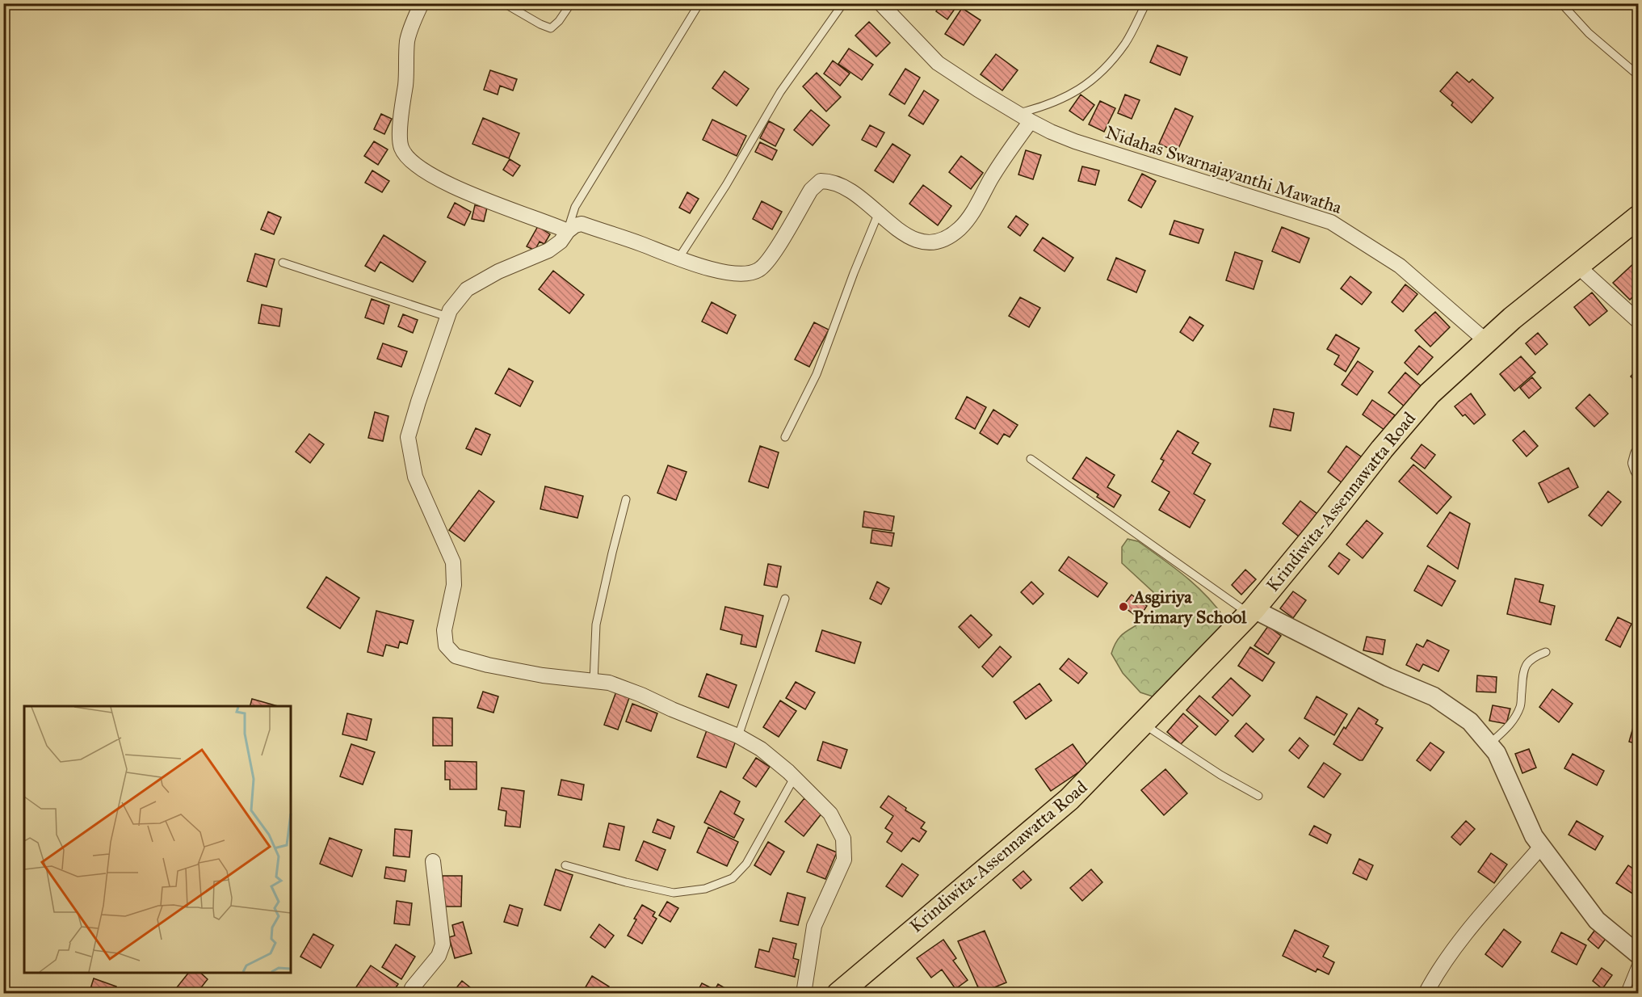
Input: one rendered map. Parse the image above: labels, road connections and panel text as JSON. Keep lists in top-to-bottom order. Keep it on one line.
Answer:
{"streets":{"main road":["Krindiwita-Assennawatta Road"],"street":["Nidahas Swarnajayanthi Mawatha"]},"crossings":[["Nidahas Swarnajayanthi Mawatha","Krindiwita-Assennawatta Road"]],"places":["Asgiriya Primary School"]}
